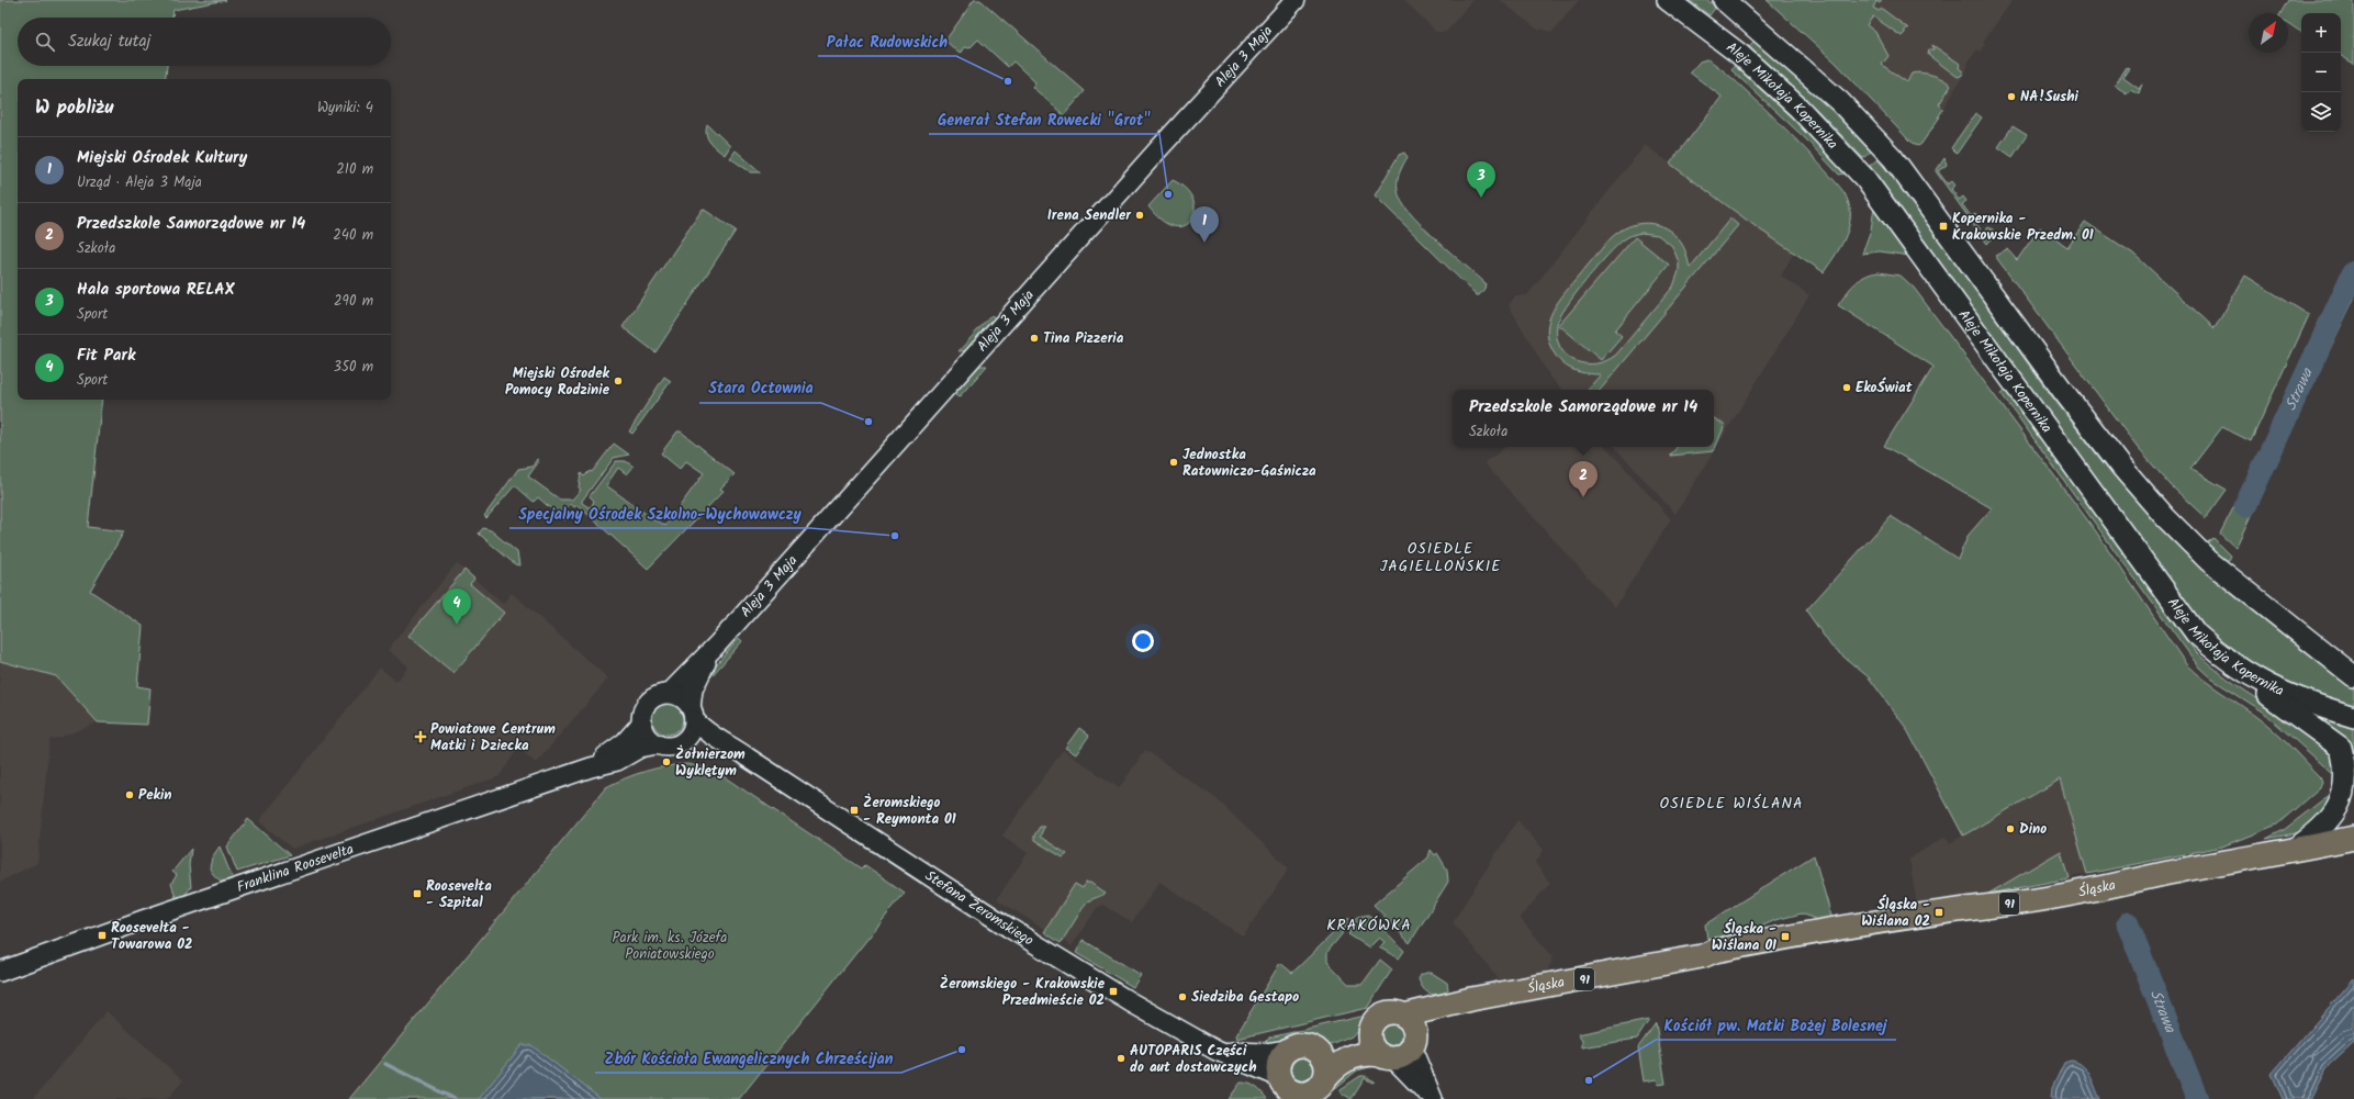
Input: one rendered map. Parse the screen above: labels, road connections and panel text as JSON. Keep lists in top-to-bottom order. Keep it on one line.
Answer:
{"streets":{"main road":["Aleje Mikołaja Kopernika","Śląska","91"],"street":["Aleja 3 Maja","Franklina Roosevelta","Stefana Żeromskiego"]},"crossings":[["Aleja 3 Maja","Franklina Roosevelta"],["Aleja 3 Maja","Stefana Żeromskiego"],["Franklina Roosevelta","Stefana Żeromskiego"],["Śląska","91"],["91","Stefana Żeromskiego"]],"districts":["OSIEDLE JAGIELLOŃSKIE","OSIEDLE WIŚLANA","KRAKÓWKA"],"water":["Strawa"],"parks":["Park im. ks. Józefa Poniatowskiego"],"places":{"other":["Pałac Rudowskich","NA!Sushi","Generał Stefan Rowecki \"Grot\"","Irena Sendler","Tina Pizzeria","Miejski Ośrodek Pomocy Rodzinie","EkoŚwiat","Stara Octownia","Jednostka Ratowniczo-Gaśnicza","Specjalny Ośrodek Szkolno-Wychowawczy","Żołnierzom Wyklętym","Pekin","Dino","Siedziba Gestapo","Zbór Kościoła Ewangelicznych Chrześcijan","AUTOPARIS Części do aut dostawczych","Kościół pw. Matki Bożej Bolesnej"],"transit":["Kopernika - Krakowskie Przedm. 01","Żeromskiego - Reymonta 01","Roosevelta - Szpital","Śląska - Wiślana 02","Roosevelta - Towarowa 02","Śląska - Wiślana 01","Żeromskiego - Krakowskie Przedmieście 02"],"health":["Powiatowe Centrum Matki i Dziecka"]},"north":"top right","page":{"map_buttons":["+","−"],"search":"Szukaj tutaj","heading":["W pobliżu","Wyniki: 4"],"list":[{"mark":"1","name":"Miejski Ośrodek Kultury","note":"Urząd · Aleja 3 Maja","value":"210 m"},{"mark":"2","name":"Przedszkole Samorządowe nr 14","note":"Szkoła","value":"240 m"},{"mark":"3","name":"Hala sportowa RELAX","note":"Sport","value":"290 m"},{"mark":"4","name":"Fit Park","note":"Sport","value":"350 m"}],"pins":["3","1","2","4"],"popup":["Przedszkole Samorządowe nr 14","Szkoła"]}}
